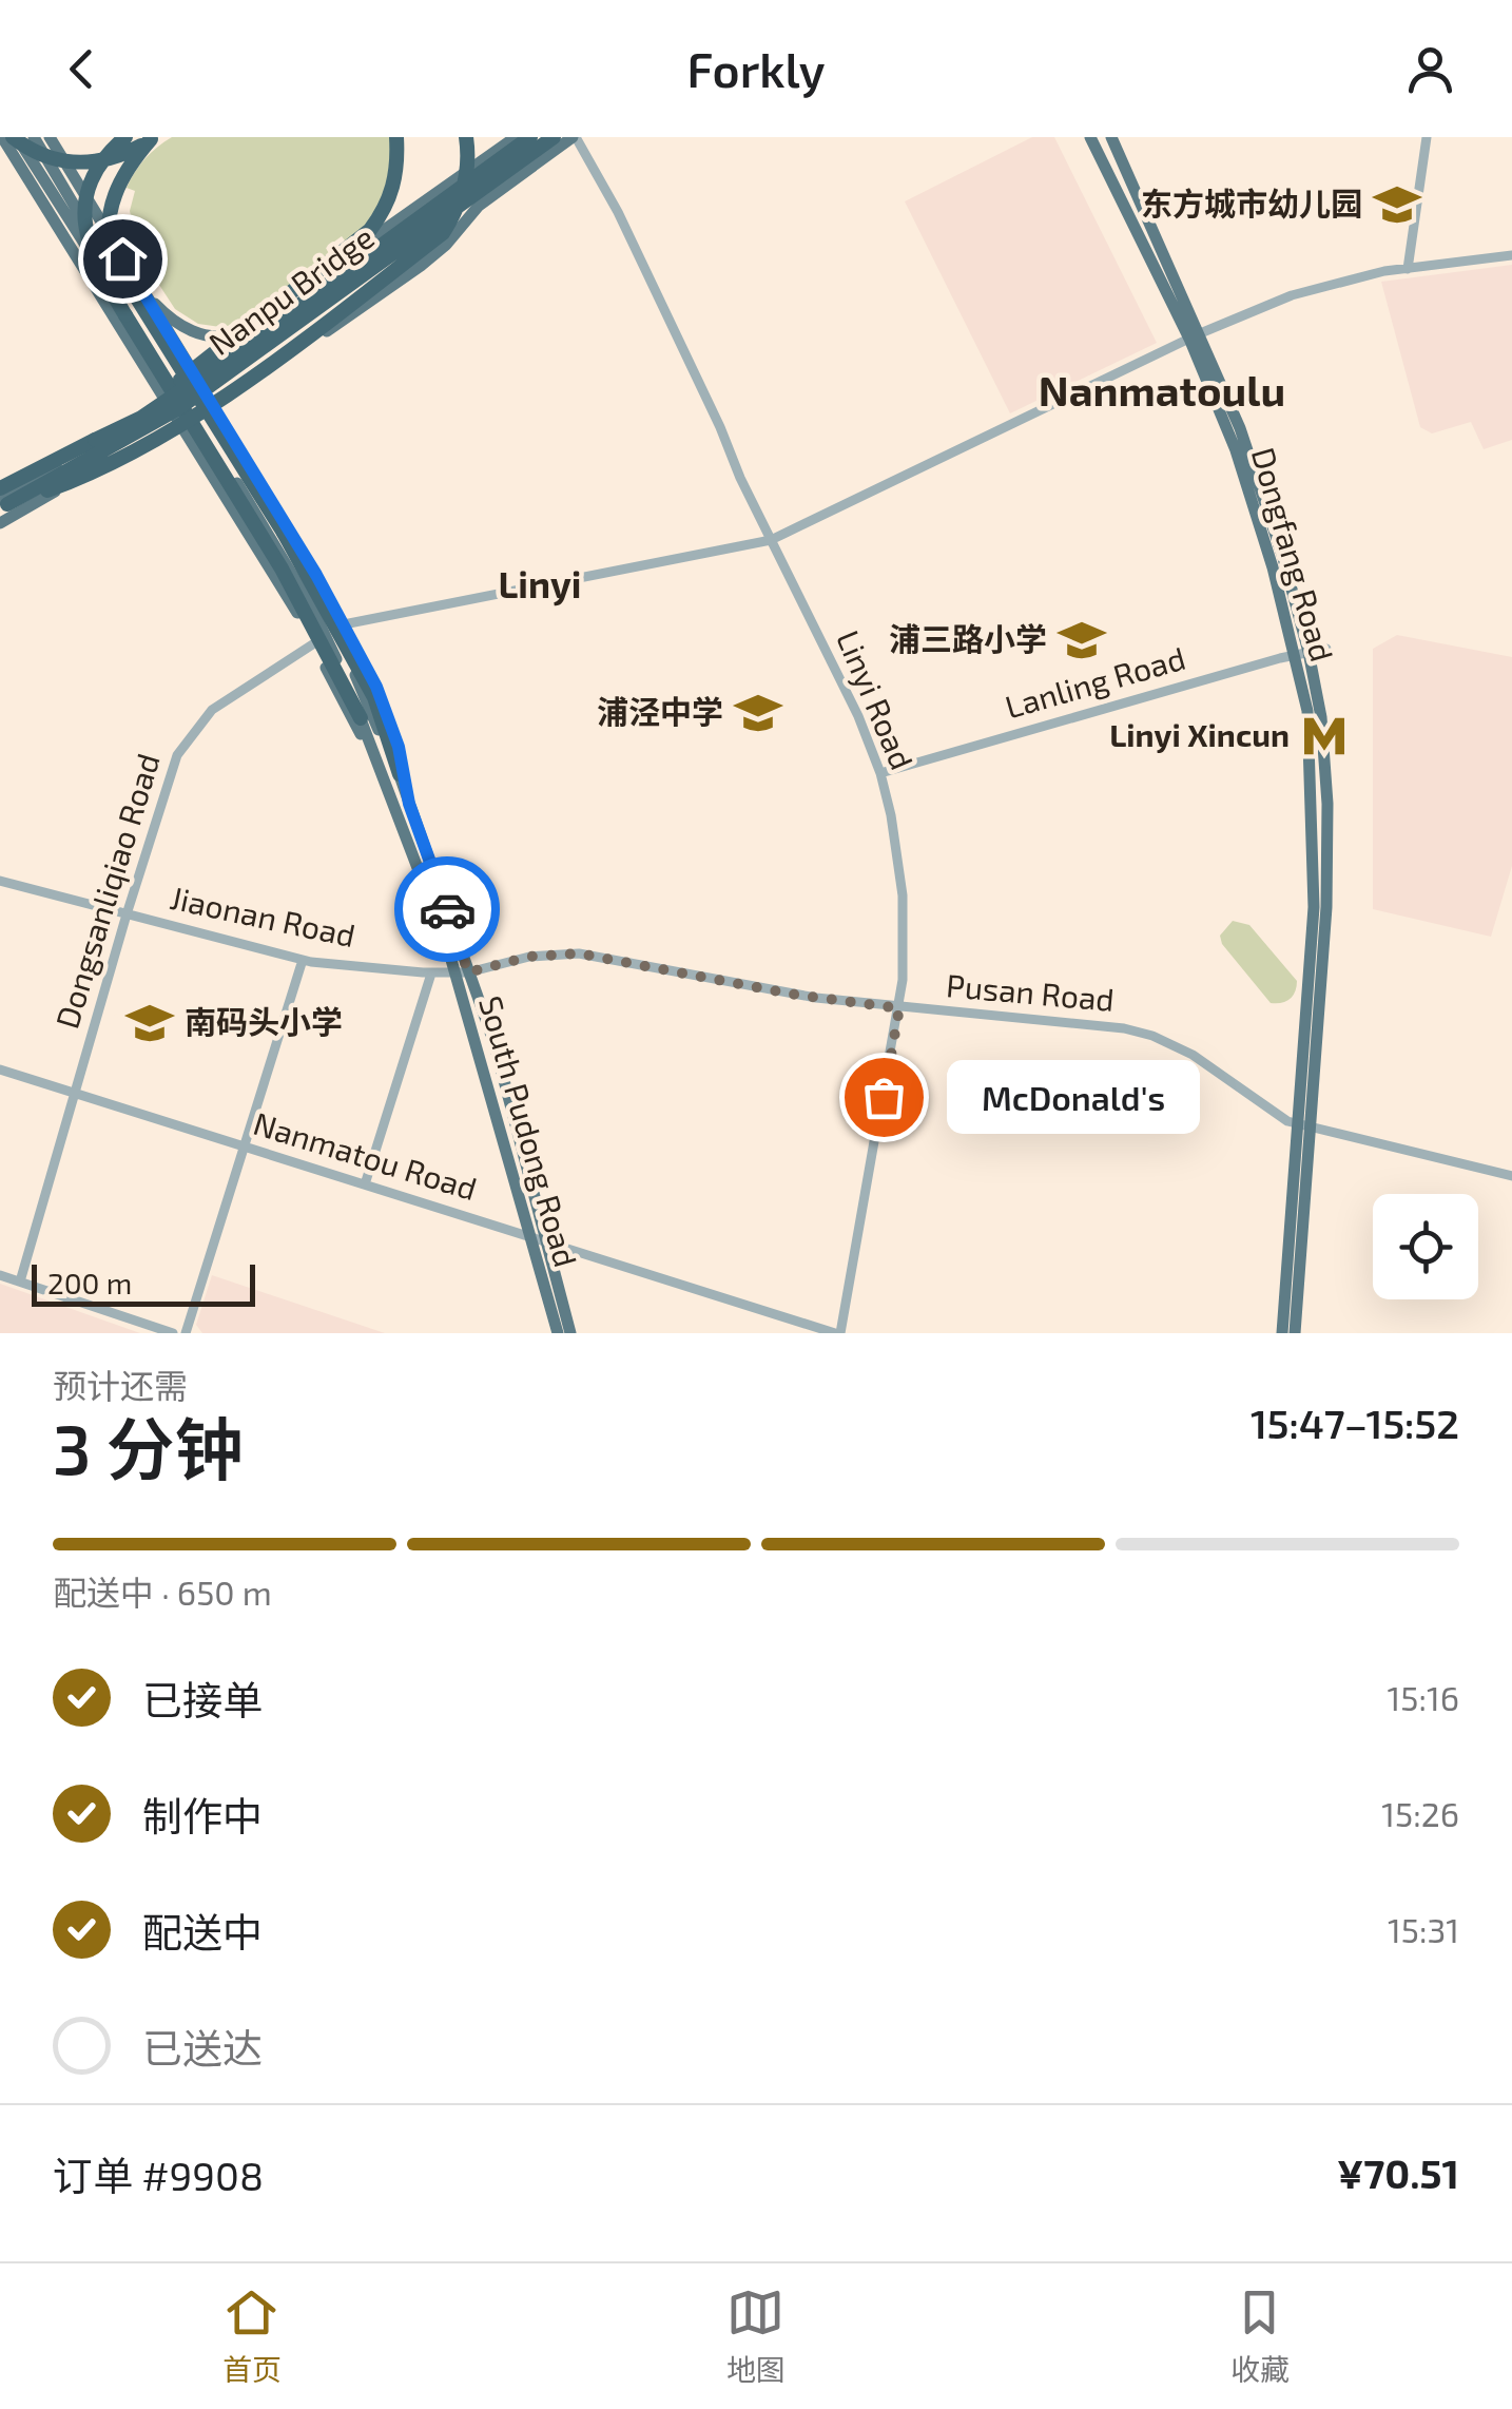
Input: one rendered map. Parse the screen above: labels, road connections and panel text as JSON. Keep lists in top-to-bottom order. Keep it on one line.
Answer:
{"streets":{"highway":["Nanpu Bridge"],"main road":["Dongfang Road","South Pudong Road"],"street":["Lanling Road","Linyi Road","Dongsanliqiao Road","Jiaonan Road","Pusan Road","Nanmatou Road"]},"crossings":[["Dongfang Road","Lanling Road"],["Dongfang Road","Pusan Road"],["Lanling Road","Linyi Road"],["Linyi Road","Pusan Road"],["Linyi Road","Nanmatou Road"],["Dongsanliqiao Road","Jiaonan Road"],["Dongsanliqiao Road","South Pudong Road"],["Dongsanliqiao Road","Nanmatou Road"],["Jiaonan Road","Pusan Road"],["Jiaonan Road","South Pudong Road"],["Pusan Road","South Pudong Road"],["South Pudong Road","Nanmatou Road"]],"districts":["Nanmatoulu","Linyi"],"places":{"school or university":["东方城市幼儿园","浦三路小学","浦泾中学","南码头小学"],"metro station":["Linyi Xincun"],"other":["McDonald's"]},"scale_bar":"200 m","page":{"header":"Forkly","bubble":"McDonald's","scale":"200 m","heading":["3 分钟","预计还需","15:47–15:52"],"panel":["订单 #9908","¥70.51"],"bar":"配送中 · 650 m","list":[["已接单","15:16"],["制作中","15:26"],["配送中","15:31"],"已送达"],"tabs":["首页","地图","收藏"]}}
